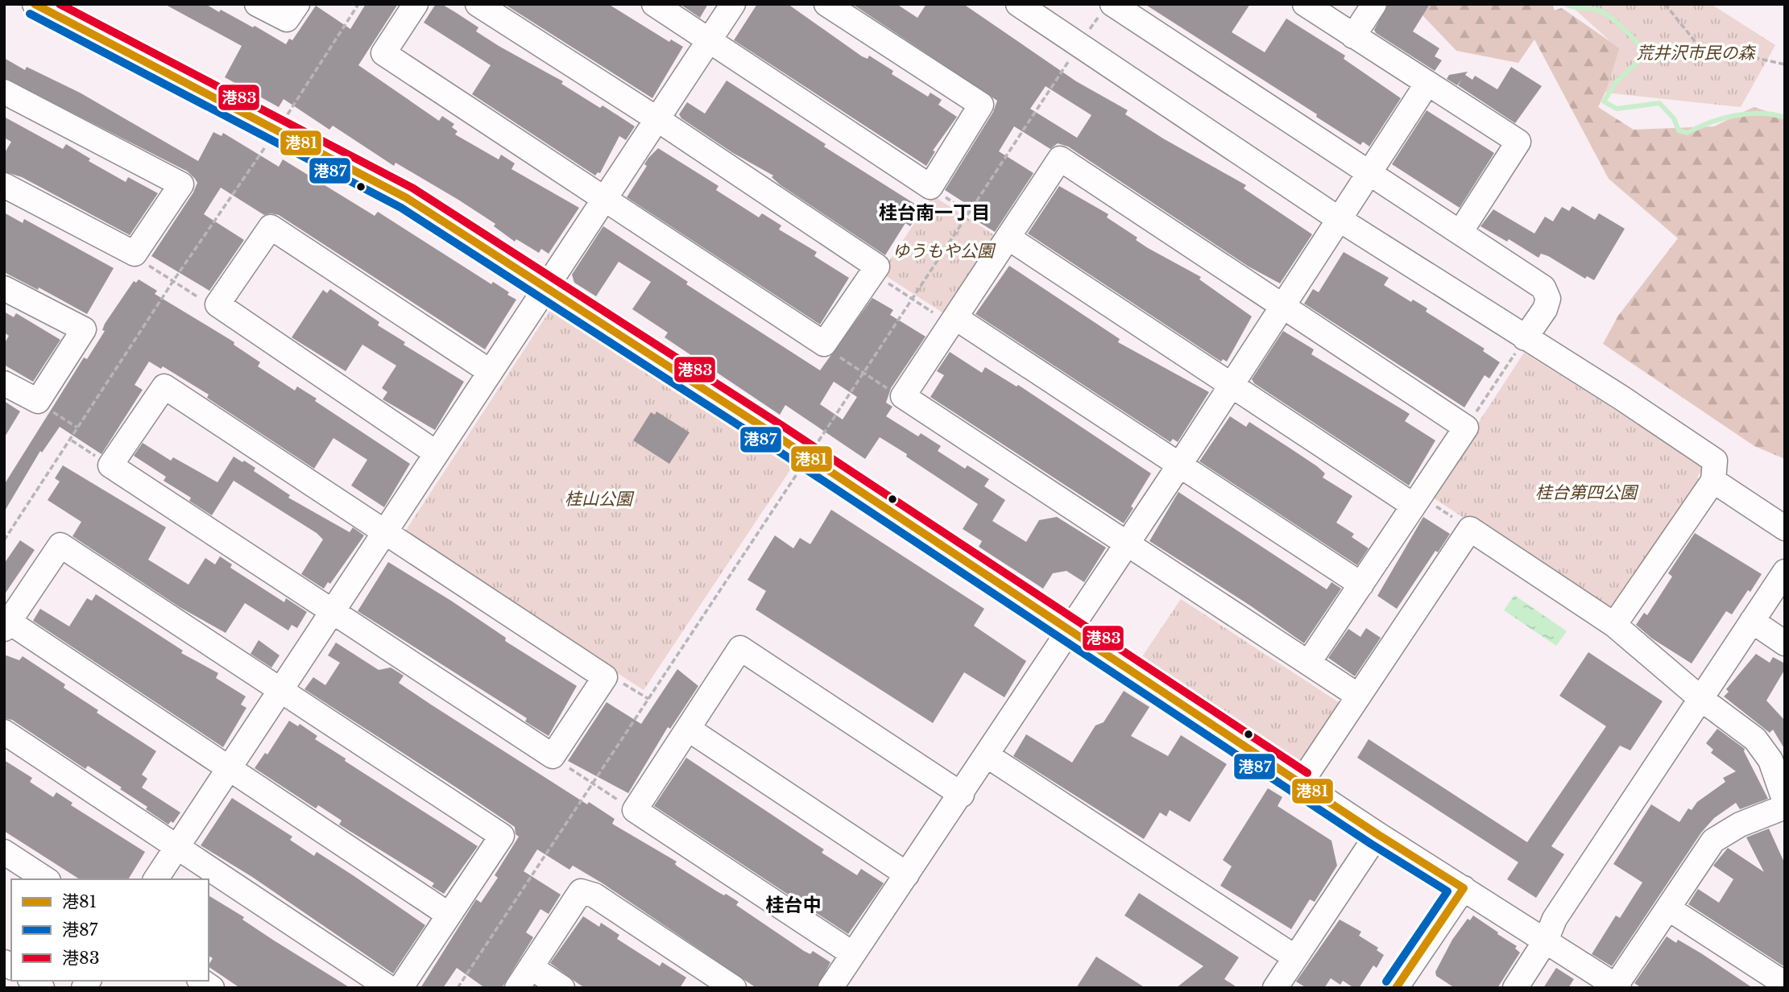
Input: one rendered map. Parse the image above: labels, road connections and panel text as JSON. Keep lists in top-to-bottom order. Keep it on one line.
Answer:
{"districts":["桂台南一丁目","桂台中"],"parks":["荒井沢市民の森","ゆうもや公園","桂台第四公園","桂山公園"],"lines":["transit line 港81","transit line 港83","transit line 港87"],"legend":["港81","港87","港83"]}
